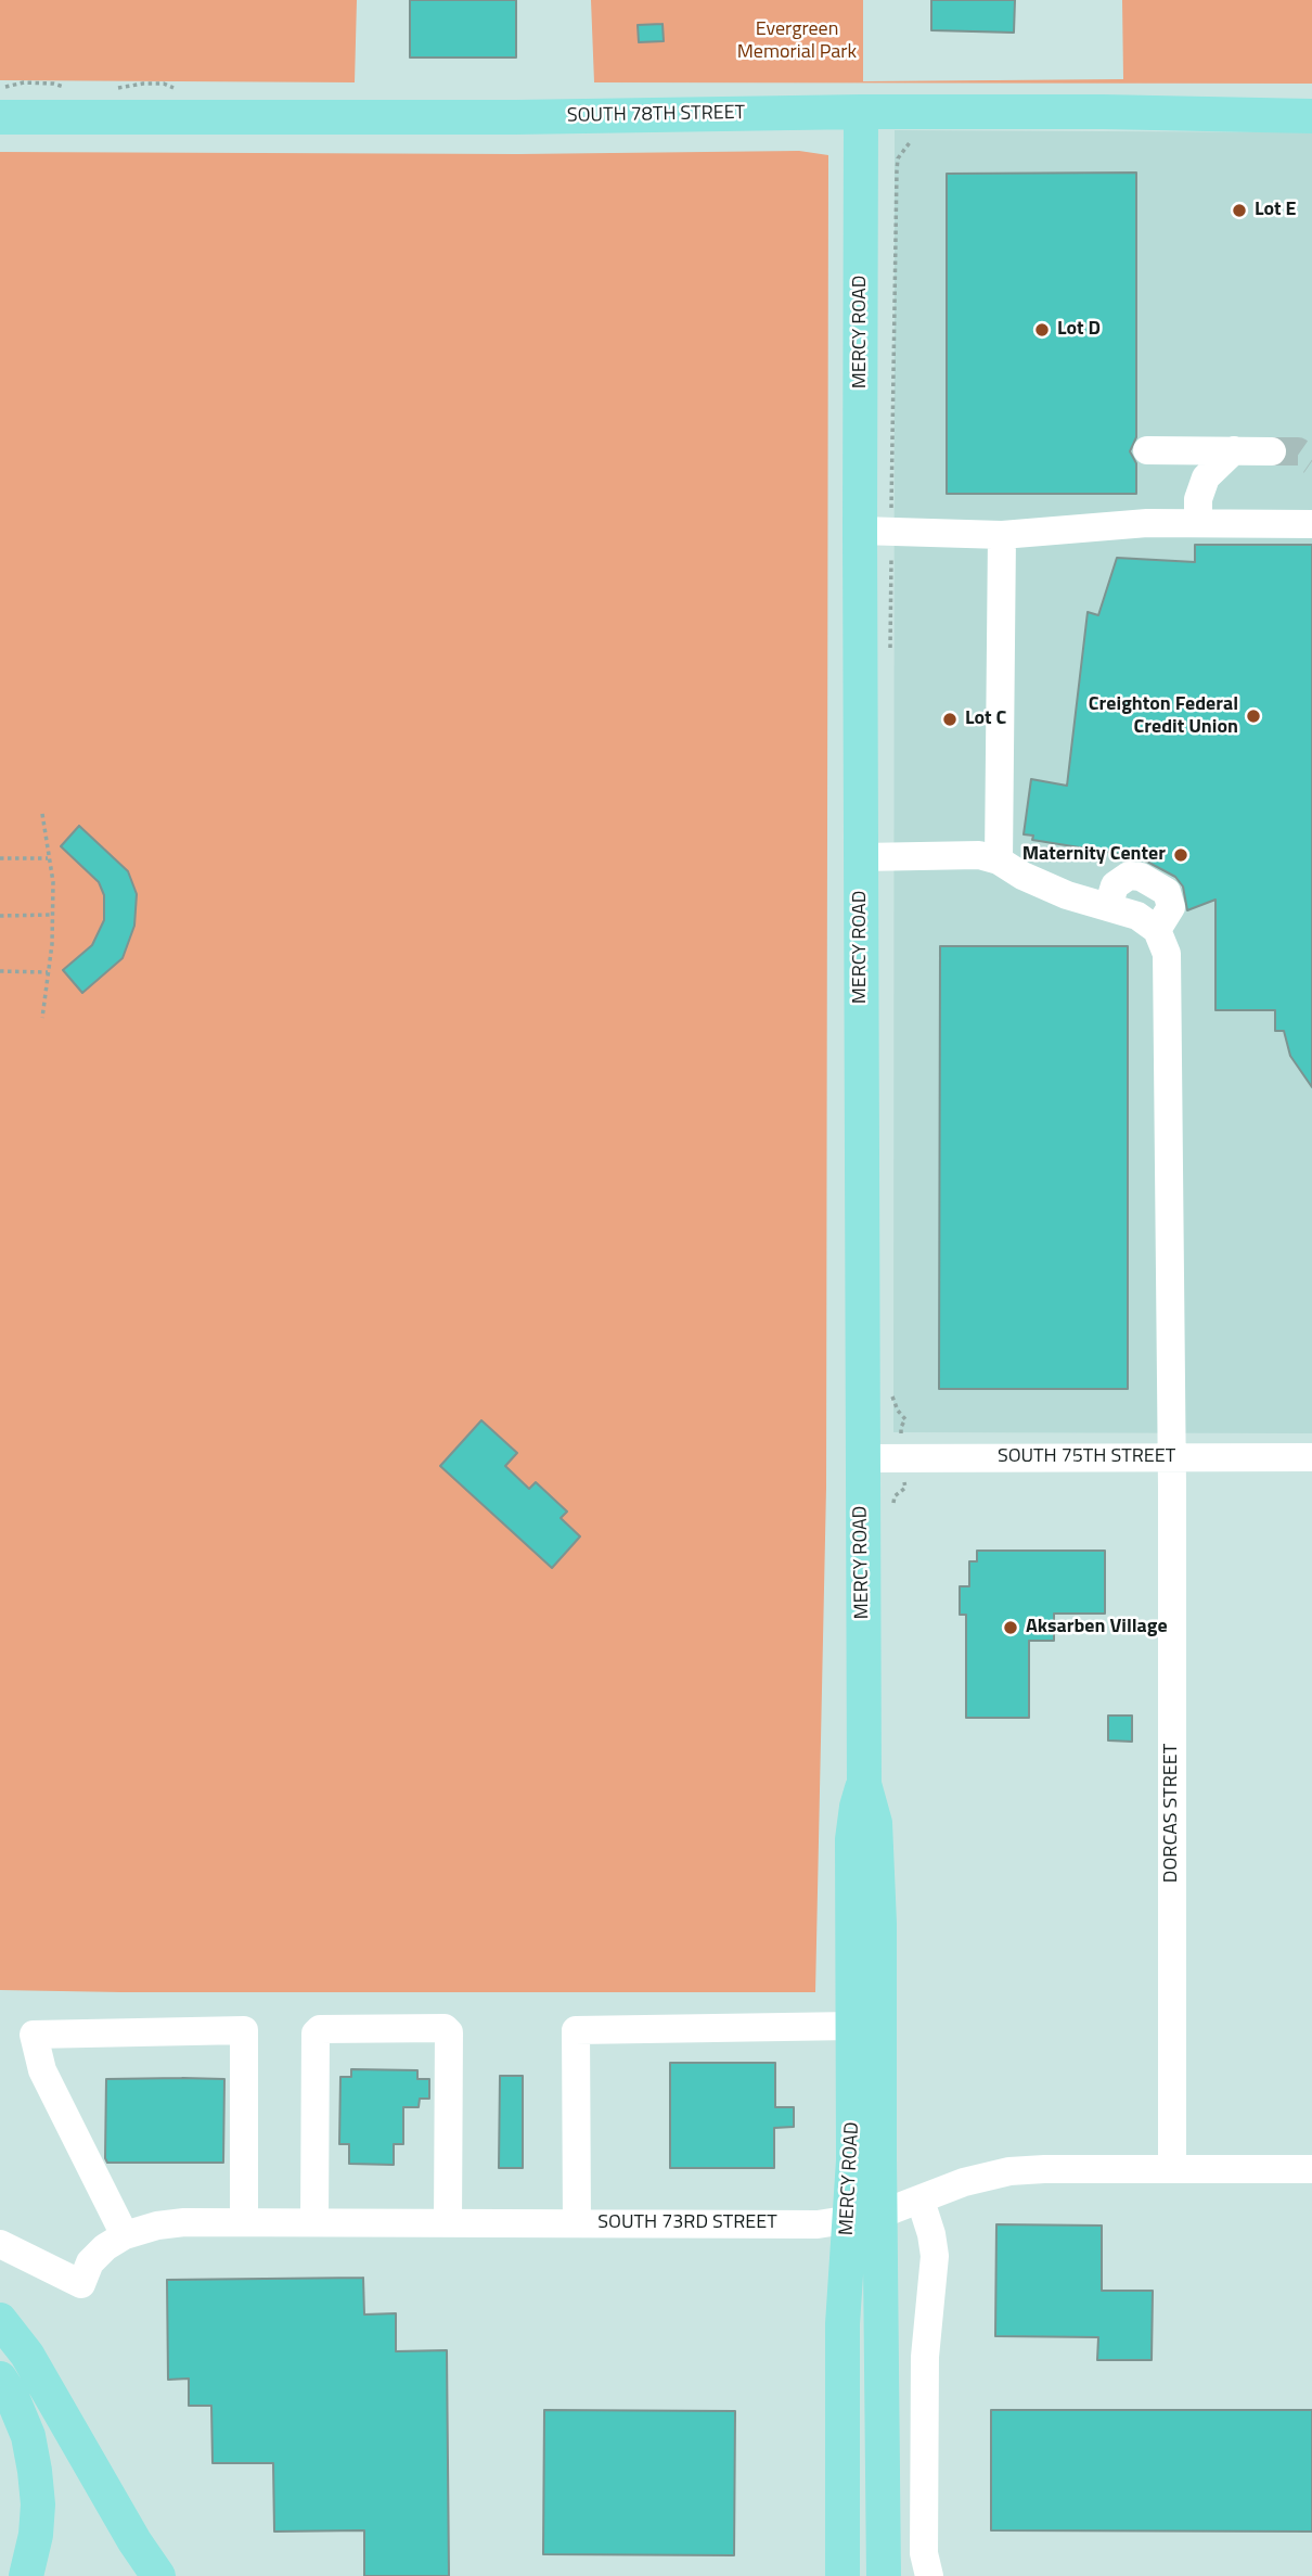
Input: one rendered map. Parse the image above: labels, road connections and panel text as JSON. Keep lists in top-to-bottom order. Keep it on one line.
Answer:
{"streets":{"main road":["SOUTH 78TH STREET","MERCY ROAD"],"street":["SOUTH 75TH STREET","DORCAS STREET","SOUTH 73RD STREET"]},"crossings":[["SOUTH 78TH STREET","MERCY ROAD"],["MERCY ROAD","SOUTH 75TH STREET"],["MERCY ROAD","SOUTH 73RD STREET"],["SOUTH 75TH STREET","DORCAS STREET"],["DORCAS STREET","SOUTH 73RD STREET"]],"parks":["Evergreen Memorial Park"],"places":["Lot E","Lot D","Creighton Federal Credit Union","Lot C","Maternity Center","Aksarben Village"]}
